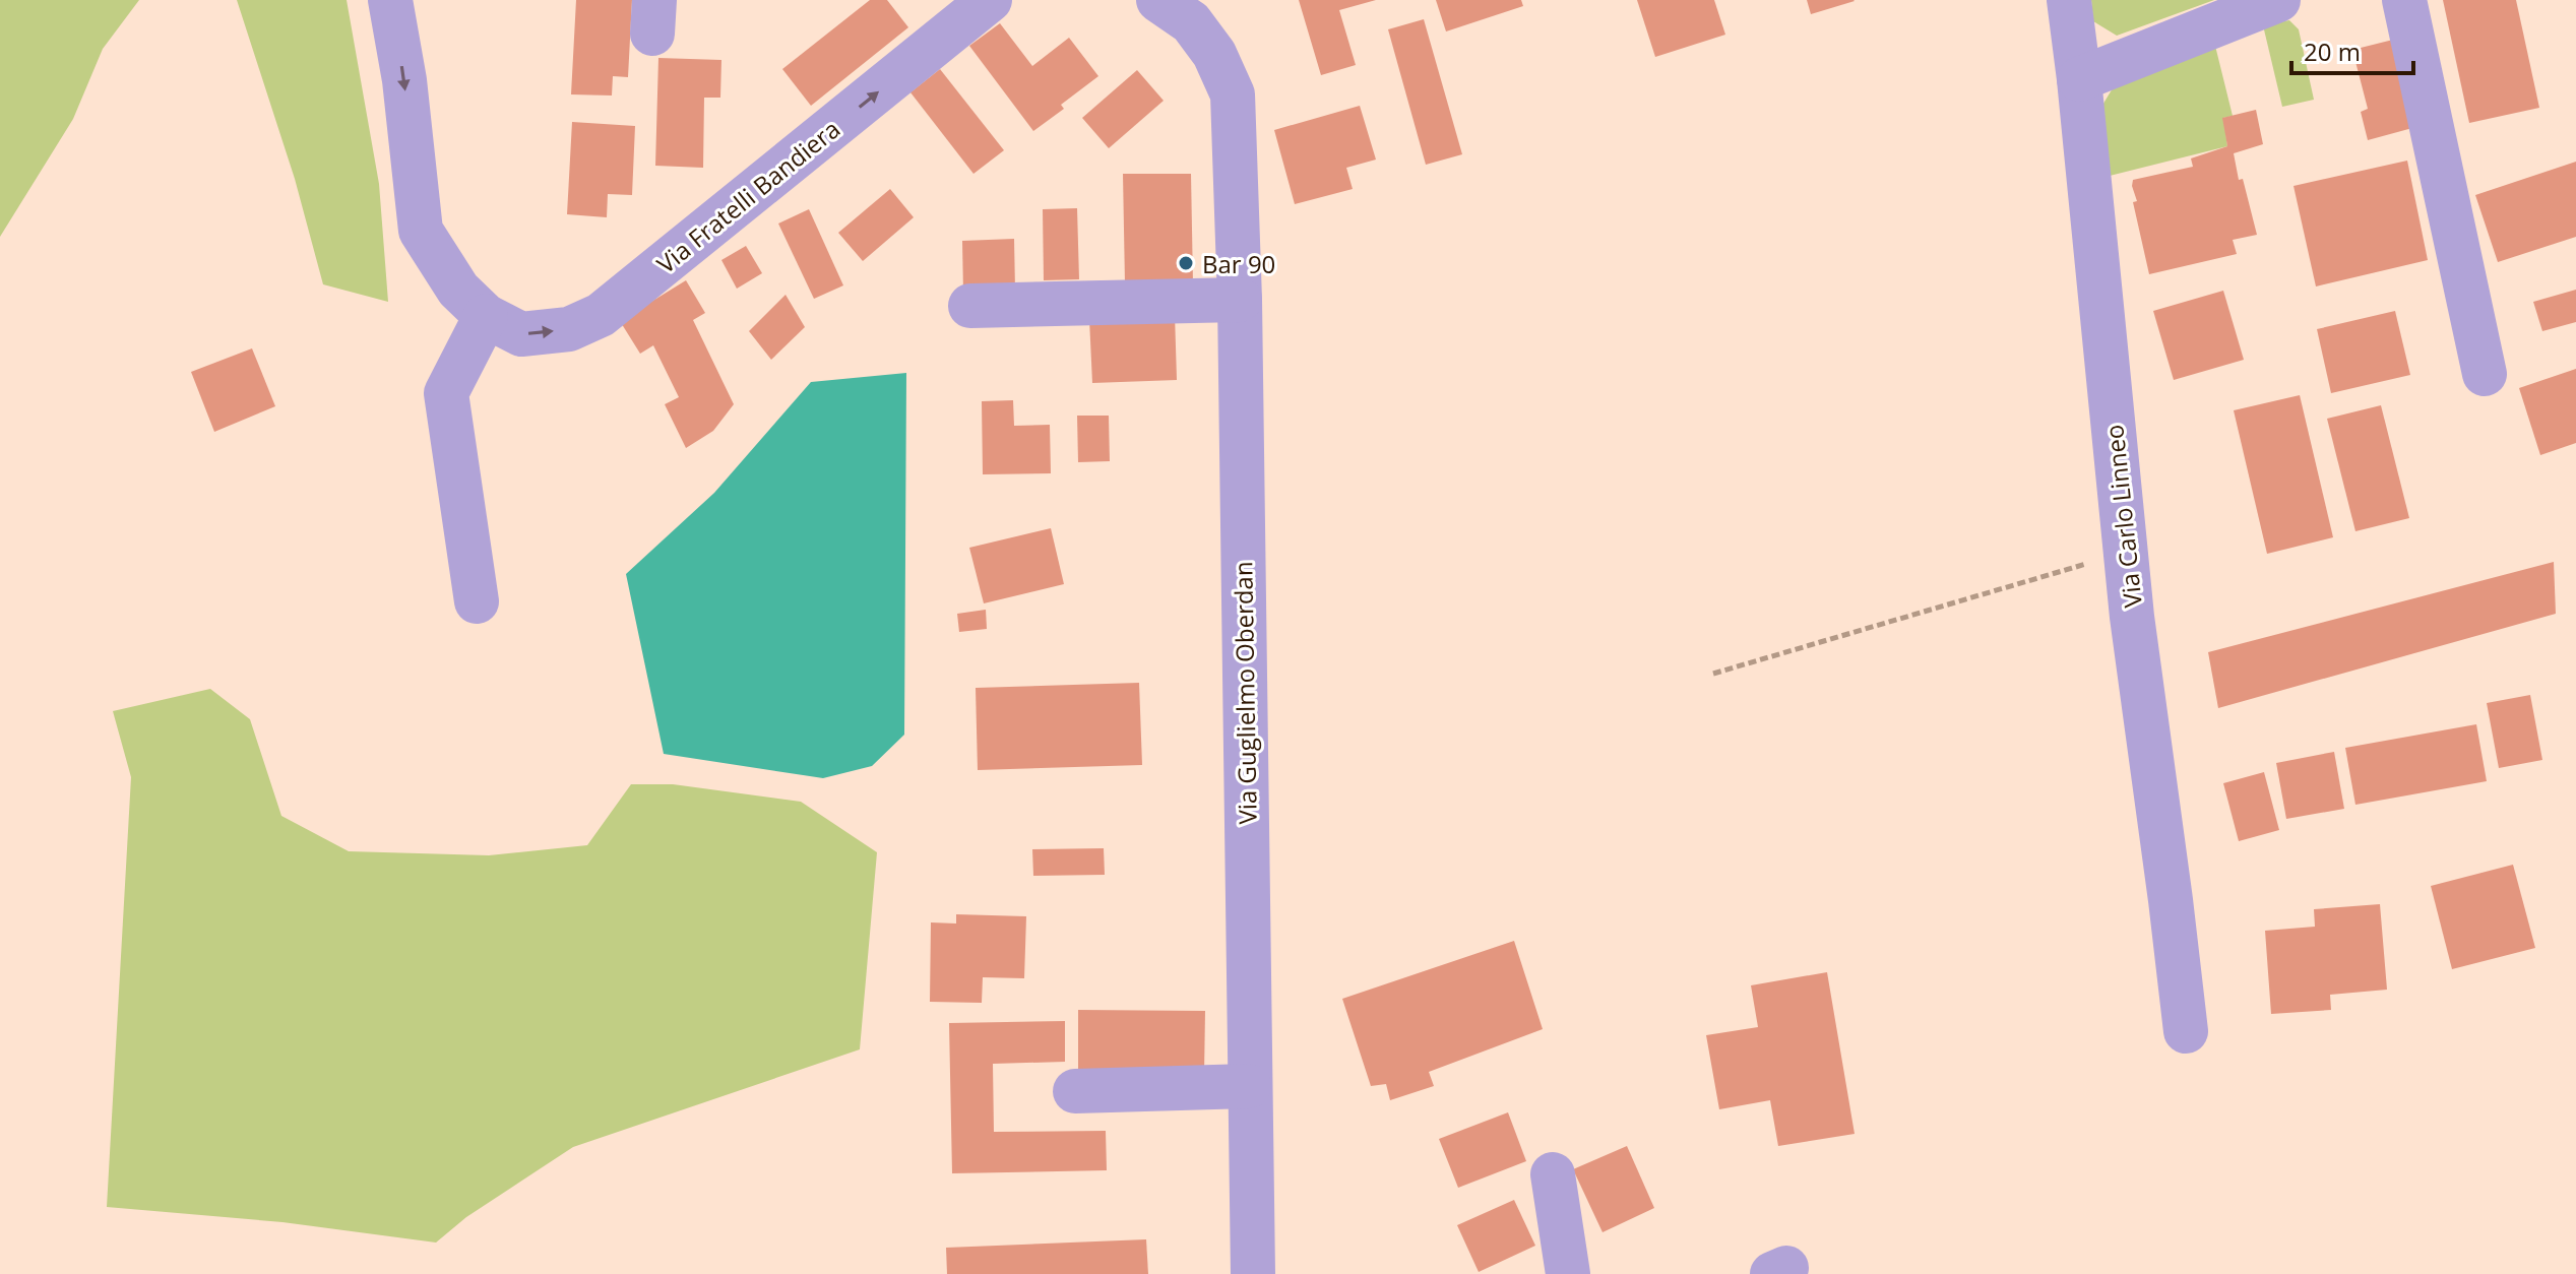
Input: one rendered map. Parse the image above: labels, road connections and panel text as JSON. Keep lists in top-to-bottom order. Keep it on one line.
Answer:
{"streets":{"street":["Via Fratelli Bandiera","Via Carlo Linneo","Via Guglielmo Oberdan"]},"places":["Bar 90"],"scale_bar":"20 m"}
